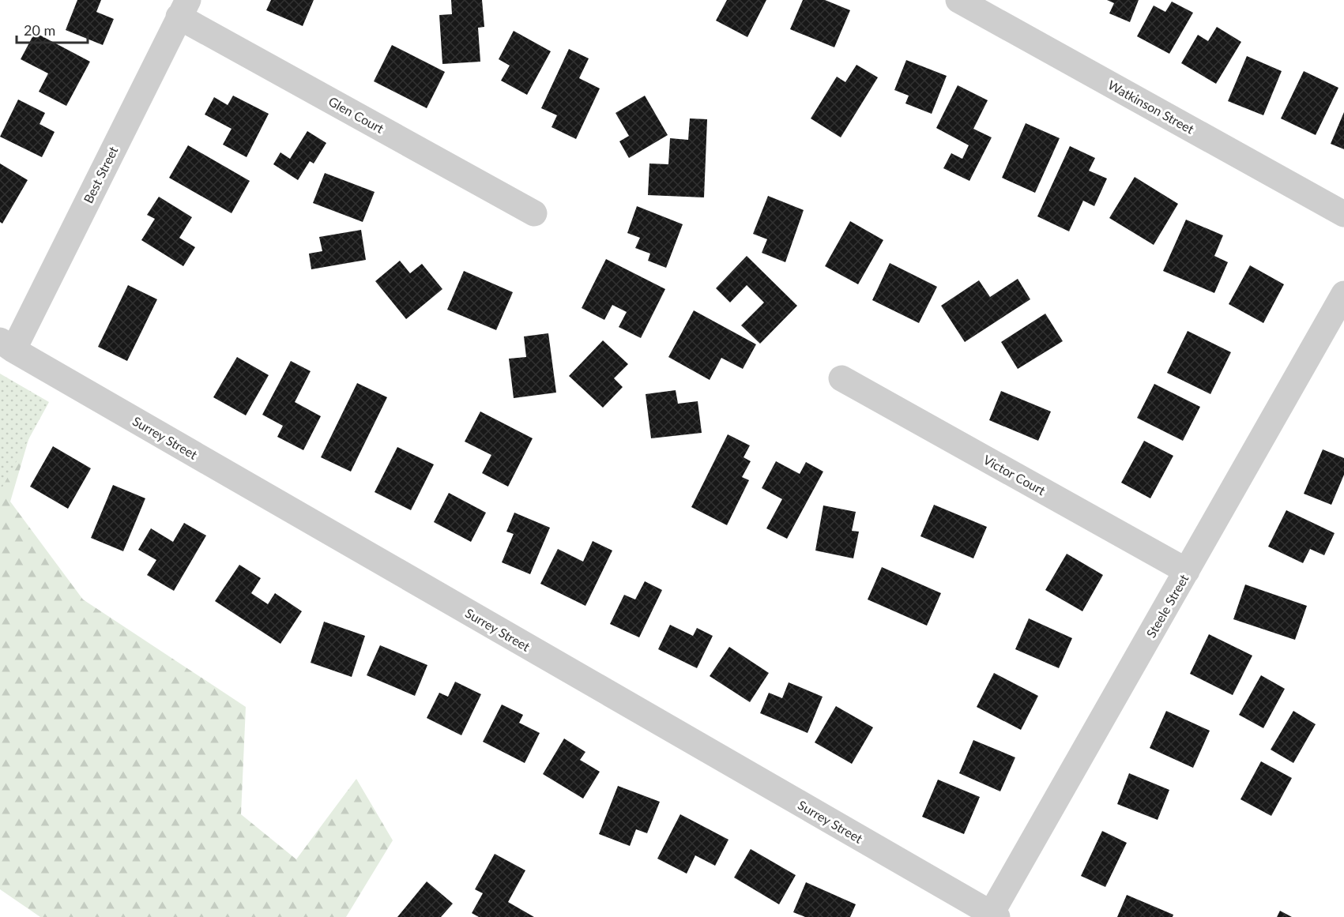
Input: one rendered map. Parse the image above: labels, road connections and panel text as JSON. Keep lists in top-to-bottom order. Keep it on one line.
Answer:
{"streets":{"street":["Watkinson Street","Glen Court","Best Street","Surrey Street","Victor Court","Steele Street"]},"crossings":[["Glen Court","Best Street"],["Best Street","Surrey Street"],["Surrey Street","Steele Street"],["Victor Court","Steele Street"]],"scale_bar":"20 m"}
